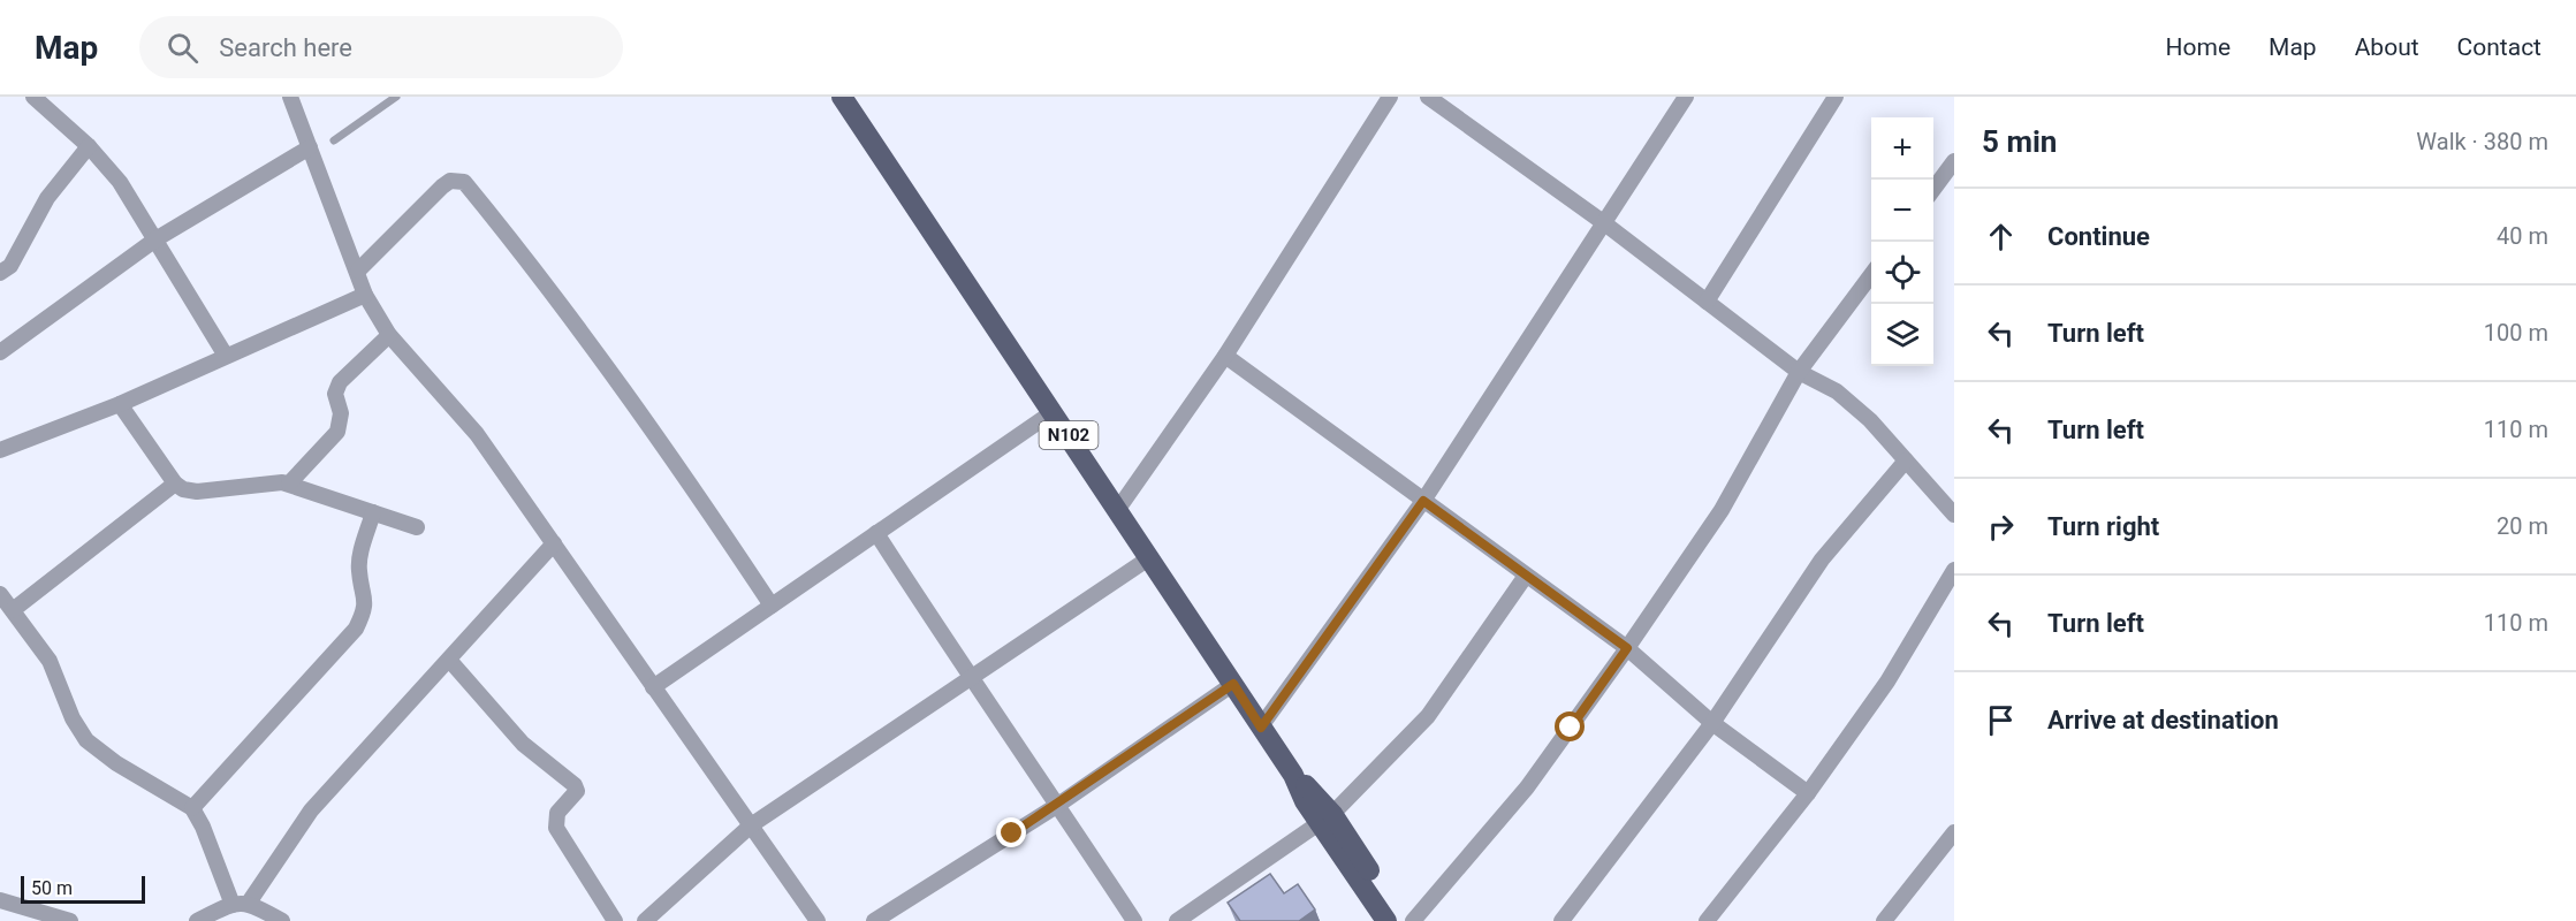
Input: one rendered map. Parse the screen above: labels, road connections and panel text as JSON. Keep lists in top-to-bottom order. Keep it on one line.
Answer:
{"streets":{"main road":["N102"]},"scale_bar":"50 m","page":{"header":"Map","search":"Search here","nav":["Home","Map","About","Contact"],"heading":["5 min","Walk · 380 m"],"map_buttons":["+","−"],"list":[["Continue","40 m"],["Turn left","100 m"],["Turn left","110 m"],["Turn right","20 m"],["Turn left","110 m"],"Arrive at destination"],"scale":"50 m"}}
